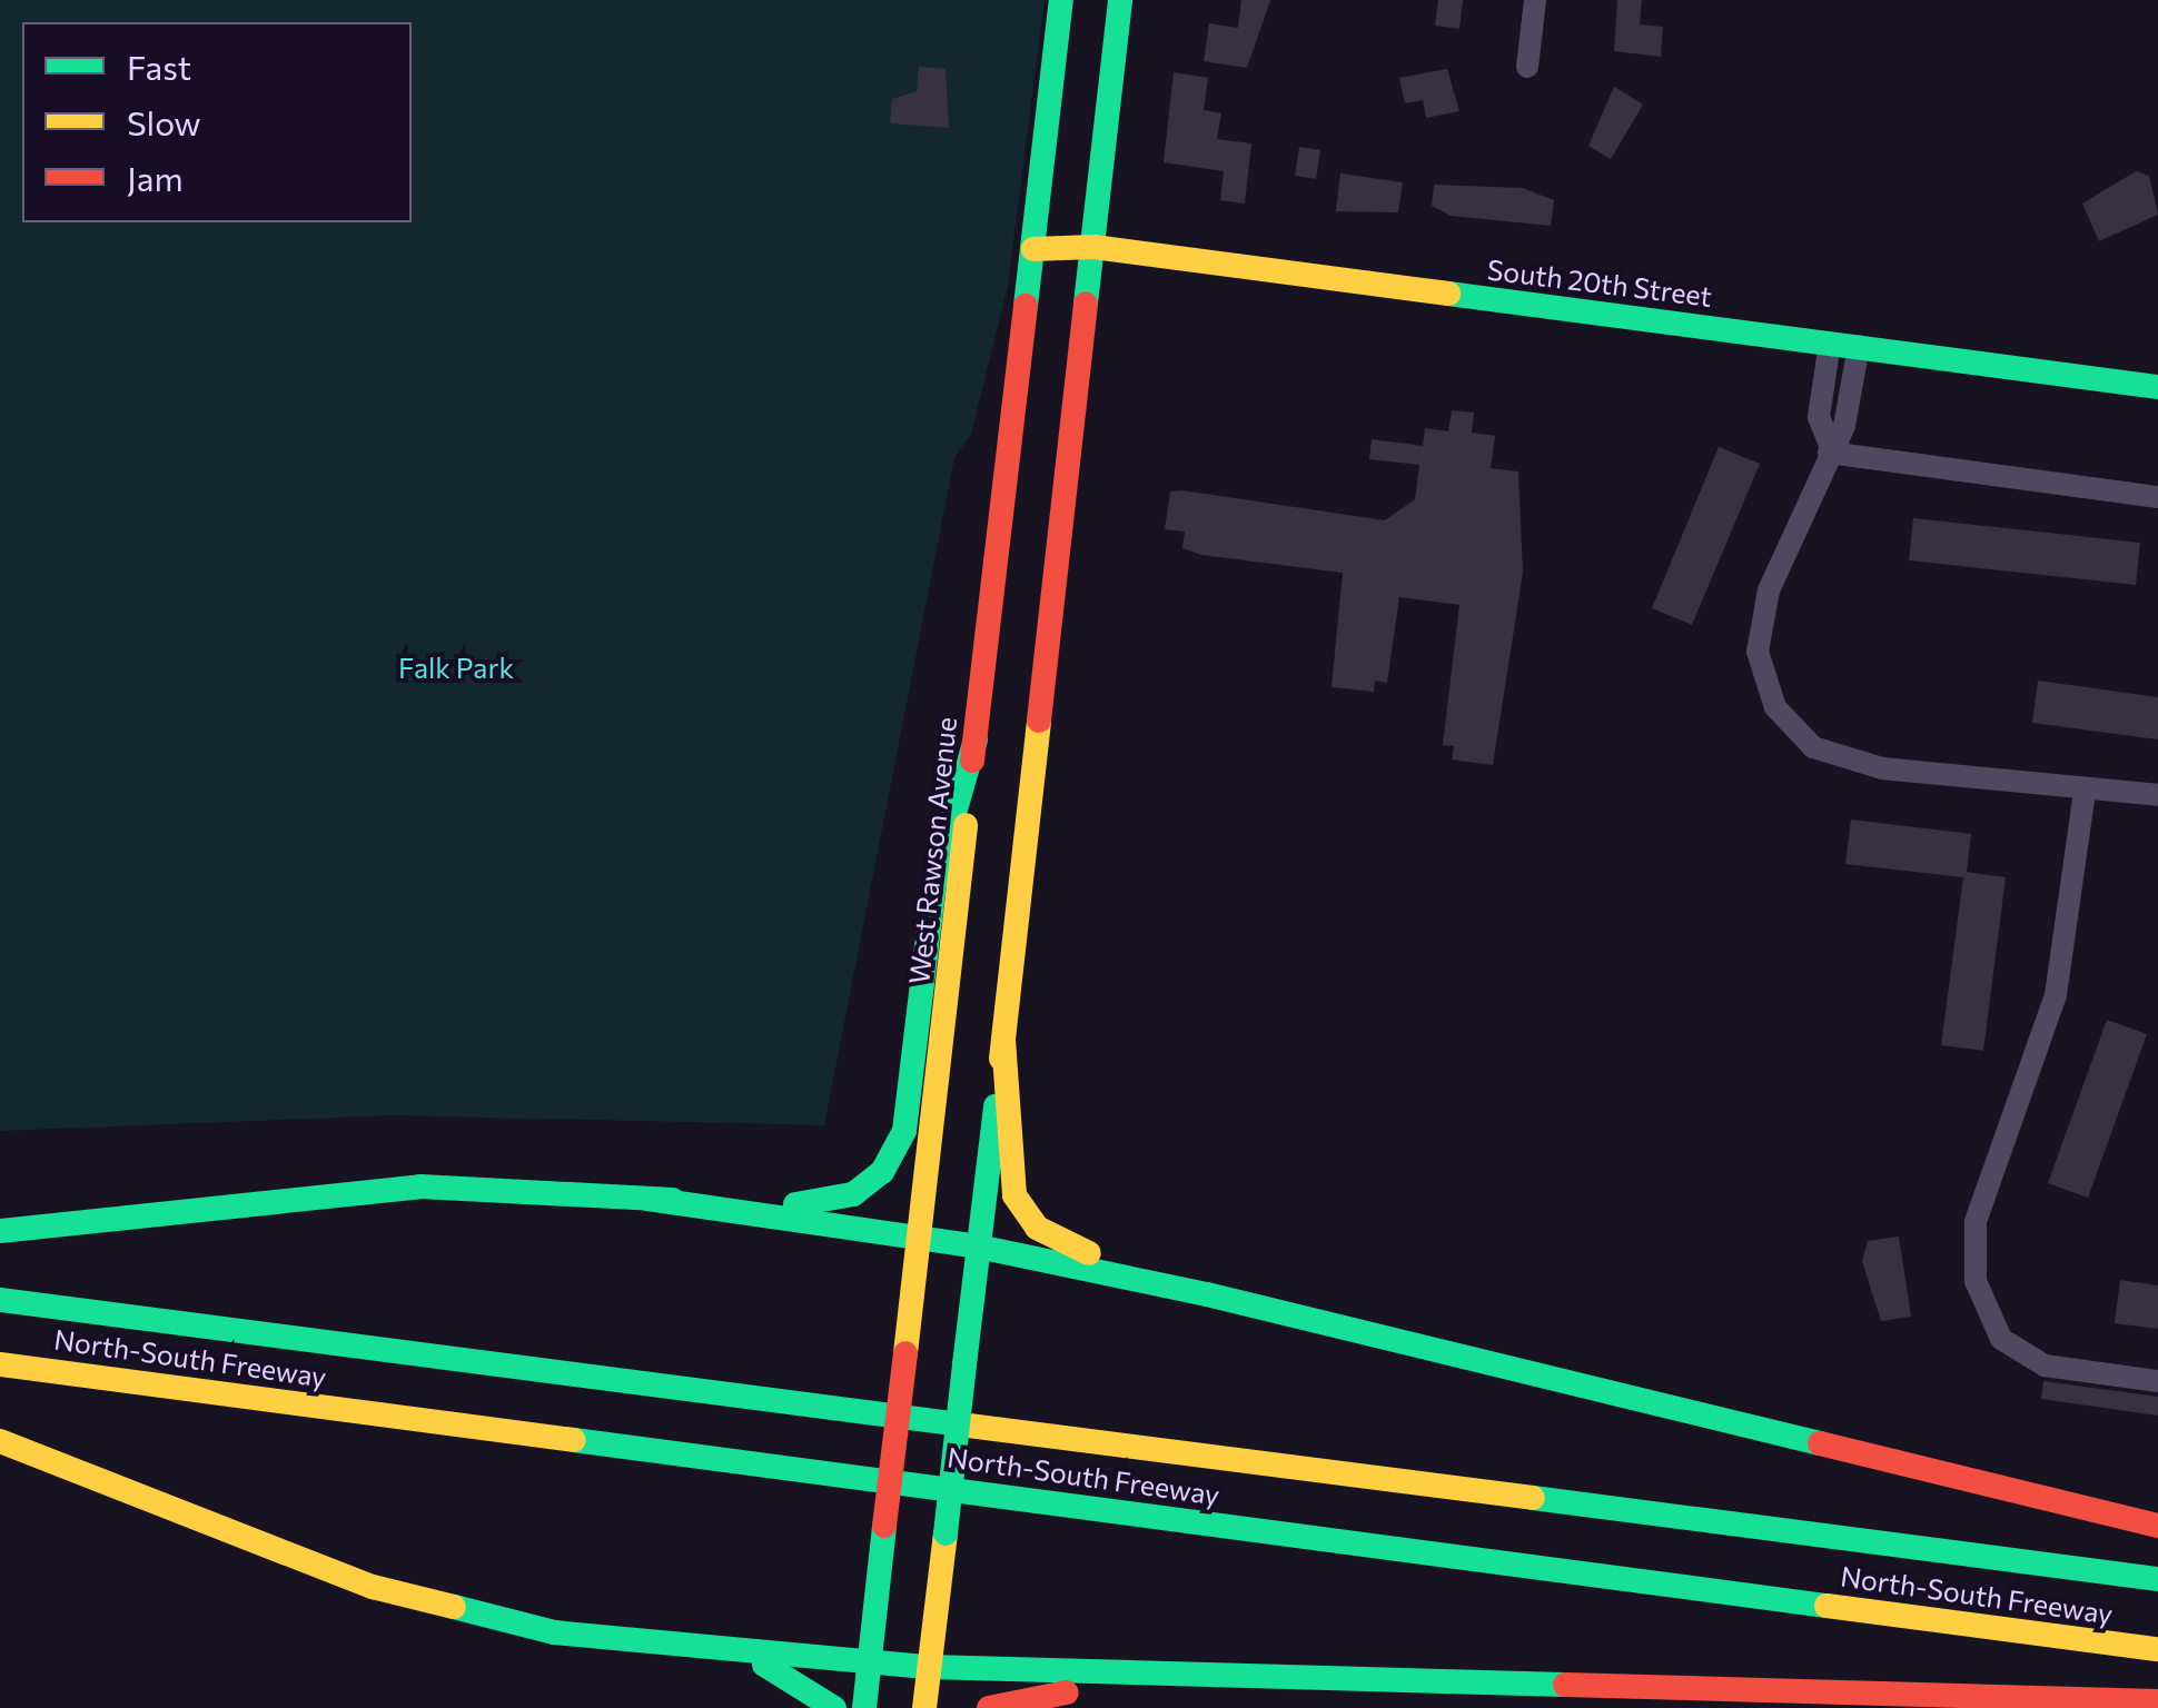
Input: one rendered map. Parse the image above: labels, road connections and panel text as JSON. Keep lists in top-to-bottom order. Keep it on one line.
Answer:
{"streets":{"main road":["South 20th Street","West Rawson Avenue","North-South Freeway"]},"crossings":[["South 20th Street","West Rawson Avenue"]],"parks":["Falk Park"],"legend":["Fast","Slow","Jam"]}
